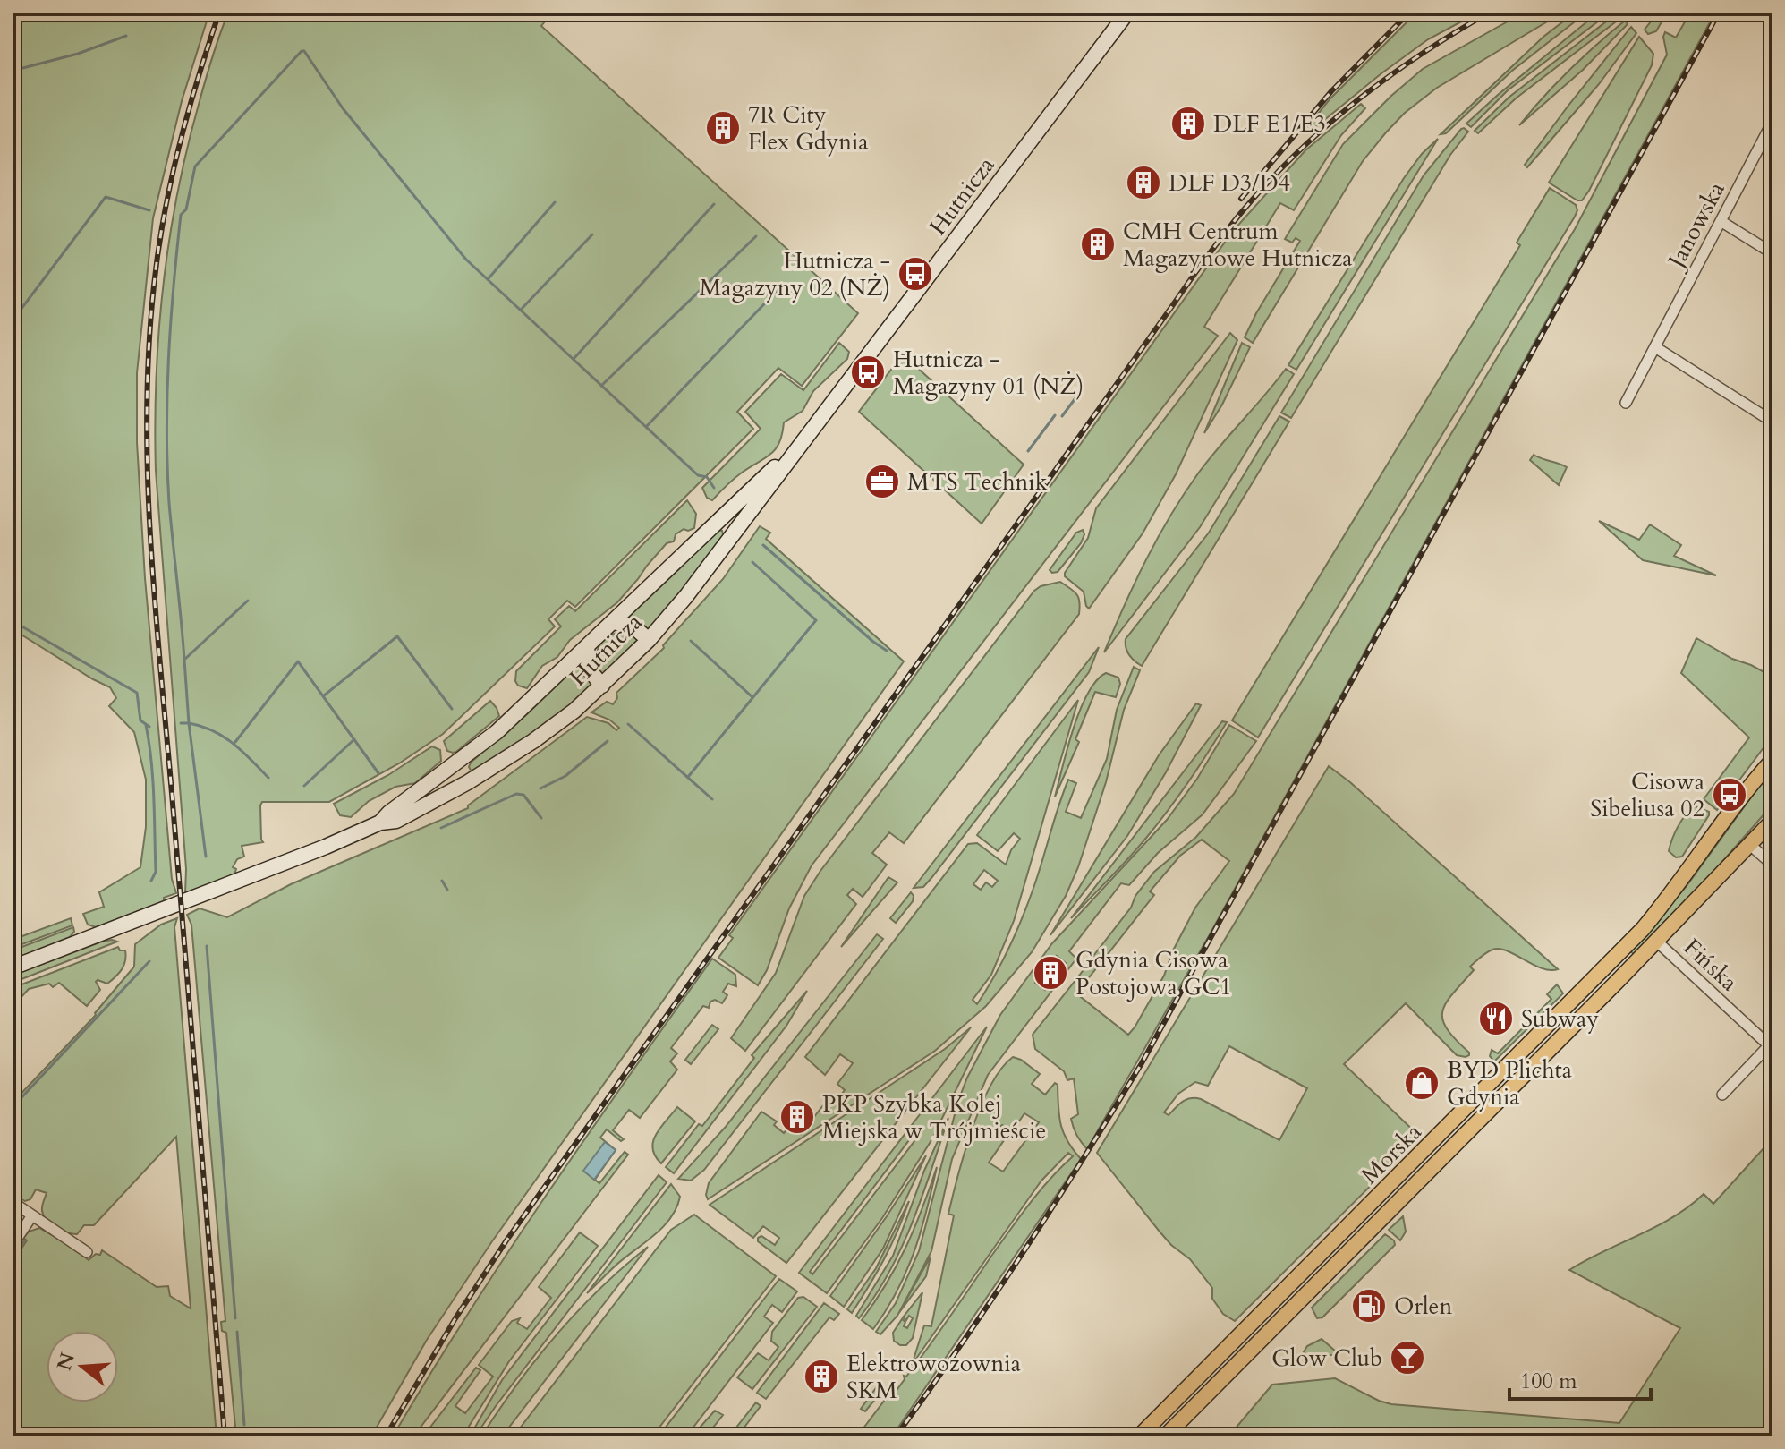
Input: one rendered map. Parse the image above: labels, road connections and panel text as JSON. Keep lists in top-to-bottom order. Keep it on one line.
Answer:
{"streets":{"main road":["Hutnicza","Morska"],"street":["Janowska","Fińska"]},"crossings":[["Fińska","Morska"]],"places":{"building":["DLF E1/E3","7R City Flex Gdynia","DLF D3/D4","CMH Centrum Magazynowe Hutnicza","Gdynia Cisowa Postojowa GC1","PKP Szybka Kolej Miejska w Trójmieście","Elektrowozownia SKM"],"bus stop":["Hutnicza - Magazyny 02 (NŻ)","Hutnicza - Magazyny 01 (NŻ)","Cisowa Sibeliusa 02"],"office":["MTS Technik"],"restaurant":["Subway"],"shop":["BYD Plichta Gdynia"],"fuel station":["Orlen"],"bar":["Glow Club"]},"scale_bar":"100 m","north":"left"}
